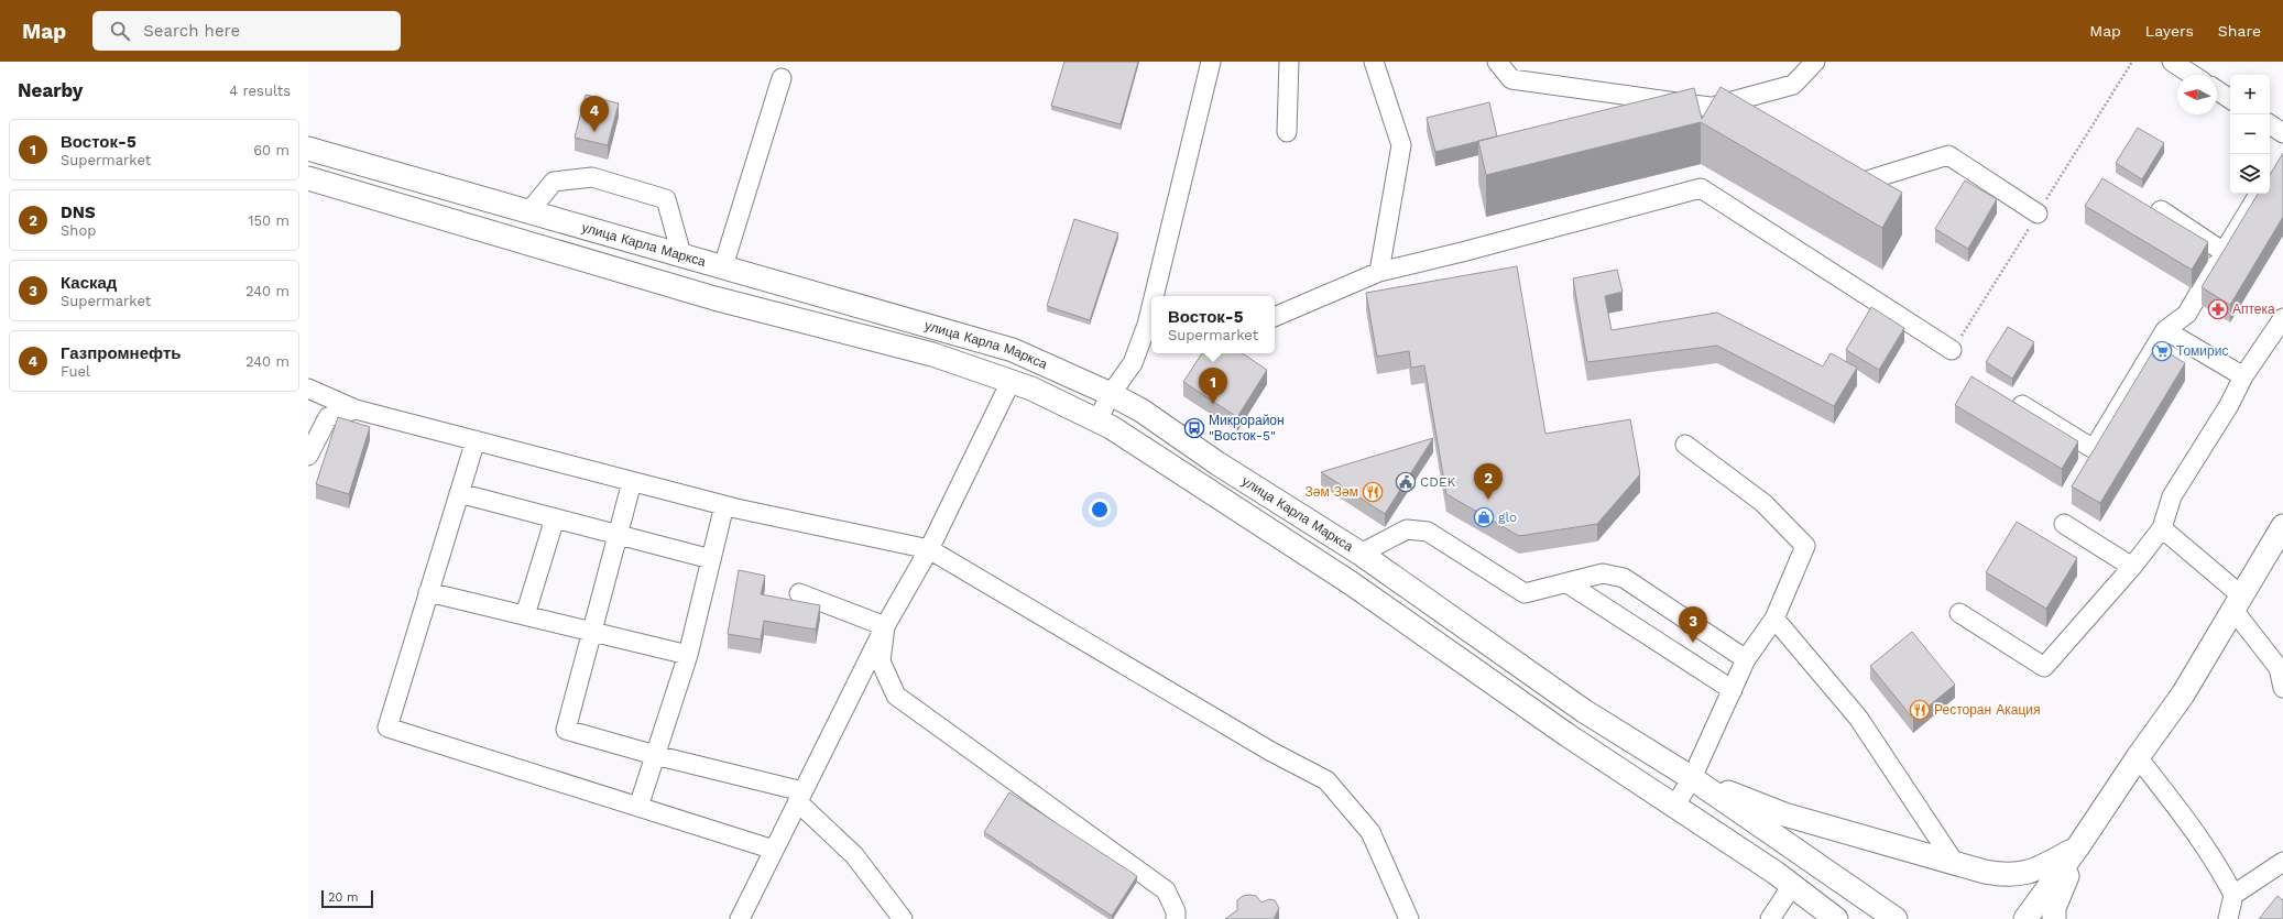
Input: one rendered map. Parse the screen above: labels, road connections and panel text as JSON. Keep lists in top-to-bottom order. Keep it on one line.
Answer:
{"streets":{"main road":["улица Карла Маркса"]},"places":{"pharmacy":["Аптека"],"supermarket":["Томирис"],"bus stop":["Микрорайон \"Восток-5\""],"public building":["CDEK"],"restaurant":["Зәм Зәм","Ресторан Акация"],"shop":["glo"]},"scale_bar":"20 m","north":"left","page":{"header":"Map","search":"Search here","nav":["Map","Layers","Share"],"heading":["Nearby","4 results"],"map_buttons":["+","−"],"pins":["4","1","2","3"],"list":[{"mark":"1","name":"Восток-5","note":"Supermarket","value":"60 m"},{"mark":"2","name":"DNS","note":"Shop","value":"150 m"},{"mark":"3","name":"Каскад","note":"Supermarket","value":"240 m"},{"mark":"4","name":"Газпромнефть","note":"Fuel","value":"240 m"}],"popup":["Восток-5","Supermarket"],"scale":"20 m"}}
